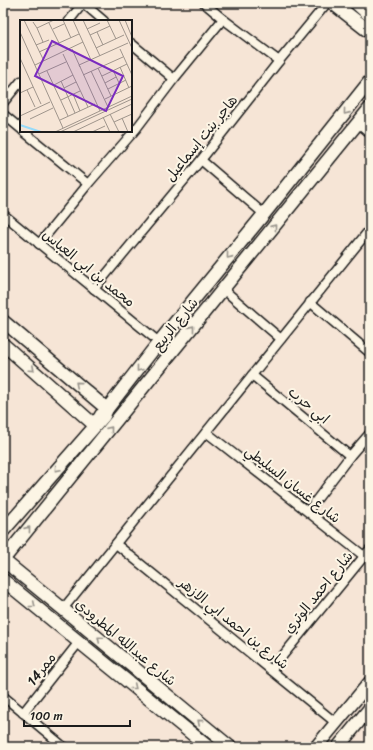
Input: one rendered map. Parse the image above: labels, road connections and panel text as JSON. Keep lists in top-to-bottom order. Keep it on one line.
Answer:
{"streets":{"street":["هاجر بنت إسماعيل","محمد بن ابي العباس","شارع الربيع","ابي حرب","شارع غسان السليطي","شارع احمد الوتري","شارع بن احمد ابي الازهر","شارع عبدالله المطرودي","ممر14"]},"crossings":[["هاجر بنت إسماعيل","محمد بن ابي العباس"],["محمد بن ابي العباس","شارع الربيع"],["شارع الربيع","شارع عبدالله المطرودي"],["شارع غسان السليطي","شارع احمد الوتري"],["شارع احمد الوتري","شارع بن احمد ابي الازهر"],["شارع عبدالله المطرودي","ممر14"]],"scale_bar":"100 m"}
